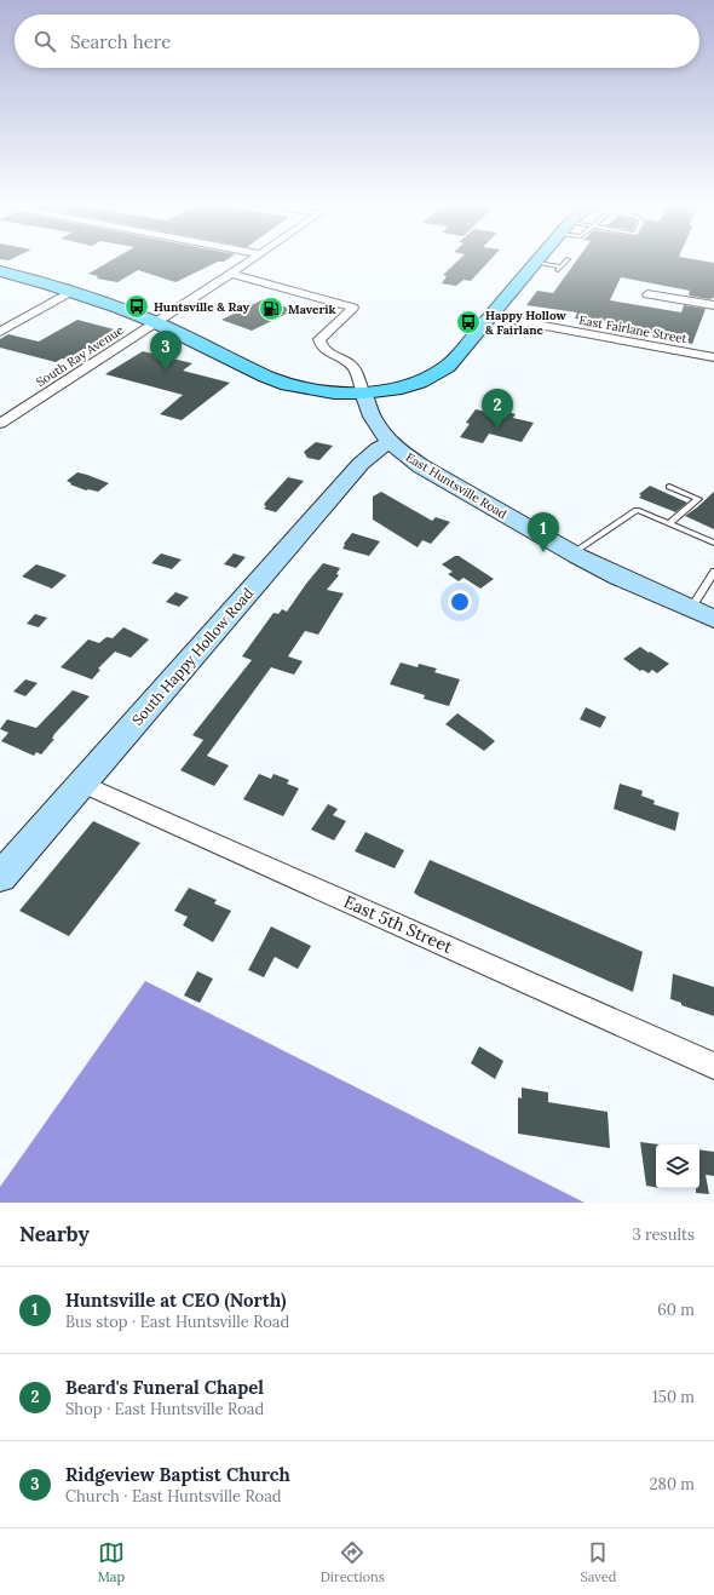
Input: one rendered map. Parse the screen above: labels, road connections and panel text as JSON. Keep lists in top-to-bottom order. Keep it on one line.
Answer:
{"streets":{"street":["East Fairlane Street","South Ray Avenue","East Huntsville Road","South Happy Hollow Road","East 5th Street"]},"crossings":[["East Huntsville Road","South Happy Hollow Road"],["South Happy Hollow Road","East 5th Street"]],"places":{"bus stop":["Huntsville & Ray","Happy Hollow & Fairlane"],"fuel station":["Maverik"]},"page":{"search":"Search here","pins":["3","2","1"],"heading":["Nearby","3 results"],"list":[{"mark":"1","name":"Huntsville at CEO (North)","note":"Bus stop · East Huntsville Road","value":"60 m"},{"mark":"2","name":"Beard's Funeral Chapel","note":"Shop · East Huntsville Road","value":"150 m"},{"mark":"3","name":"Ridgeview Baptist Church","note":"Church · East Huntsville Road","value":"280 m"}],"nav":["Map","Directions","Saved"]}}
